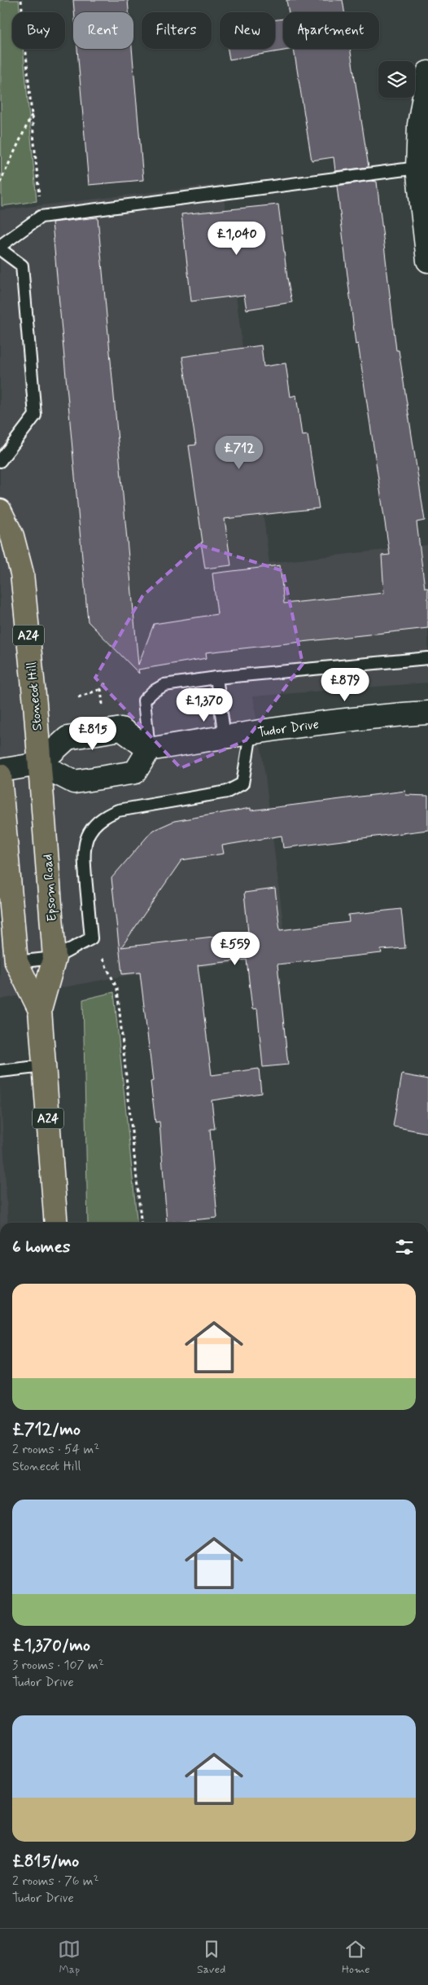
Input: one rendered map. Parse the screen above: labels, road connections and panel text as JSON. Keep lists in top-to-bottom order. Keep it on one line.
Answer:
{"streets":{"highway":["A24","Stonecot Hill","Epsom Road"],"main road":["Tudor Drive"]},"crossings":[["Stonecot Hill","Epsom Road"]],"page":{"chip":["Buy","Rent","Filters","New","Apartment"],"price":["£1,040","£712","£879","£1,370","£815","£559"],"heading":"6 homes","list":[{"name":"£712/mo","note":"2 rooms · 54 m² · Stonecot Hill"},{"name":"£1,370/mo","note":"3 rooms · 107 m² · Tudor Drive"},{"name":"£815/mo","note":"2 rooms · 76 m² · Tudor Drive"}],"tabs":["Map","Saved","Home"]}}
